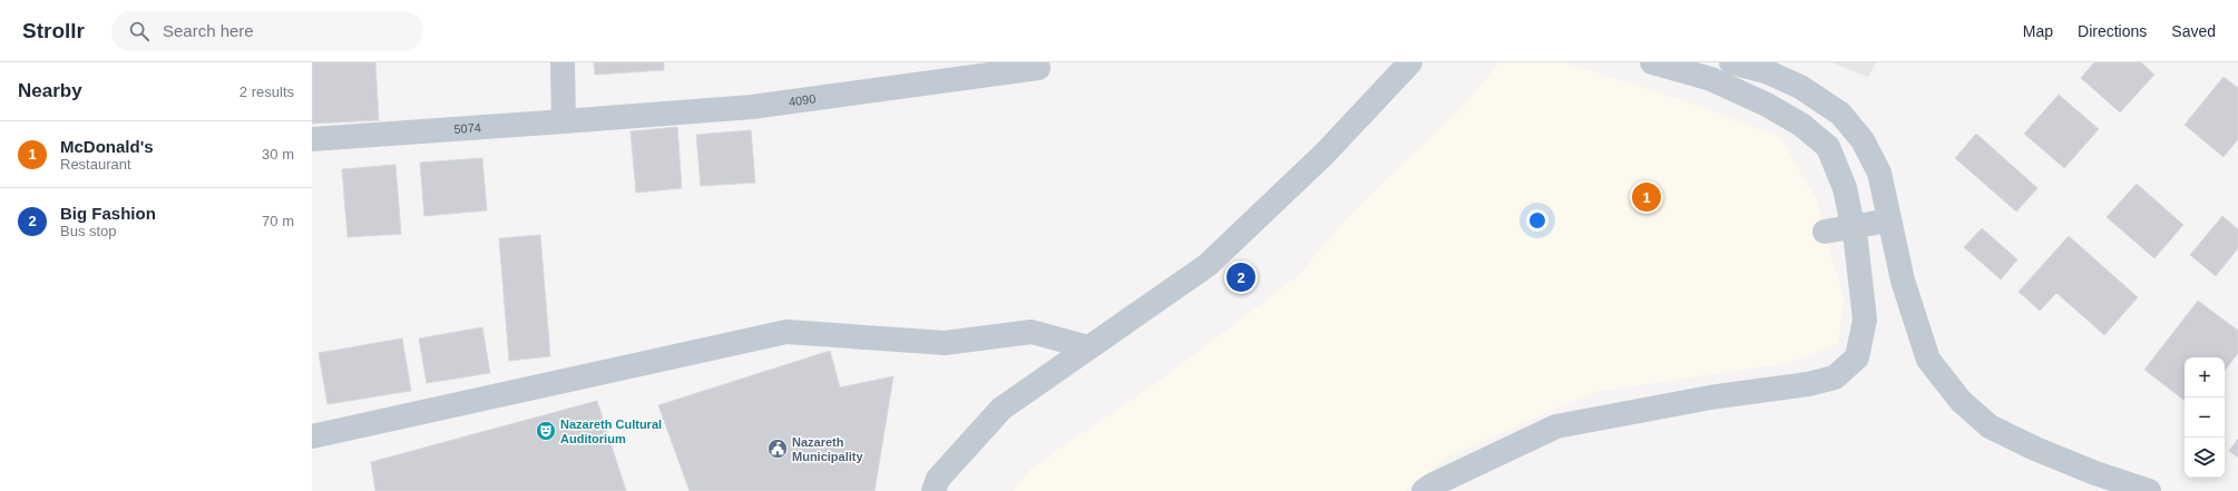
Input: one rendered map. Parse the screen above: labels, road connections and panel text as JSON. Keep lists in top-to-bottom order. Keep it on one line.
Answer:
{"streets":{"street":["4090","5074"]},"crossings":[["4090","5074"]],"places":{"theatre":["Nazareth Cultural Auditorium"],"public building":["Nazareth Municipality"]},"page":{"header":"Strollr","search":"Search here","nav":["Map","Directions","Saved"],"heading":["Nearby","2 results"],"list":[{"mark":"1","name":"McDonald's","note":"Restaurant","value":"30 m"},{"mark":"2","name":"Big Fashion","note":"Bus stop","value":"70 m"}],"pins":["1","2"],"map_buttons":["+","−"]}}
